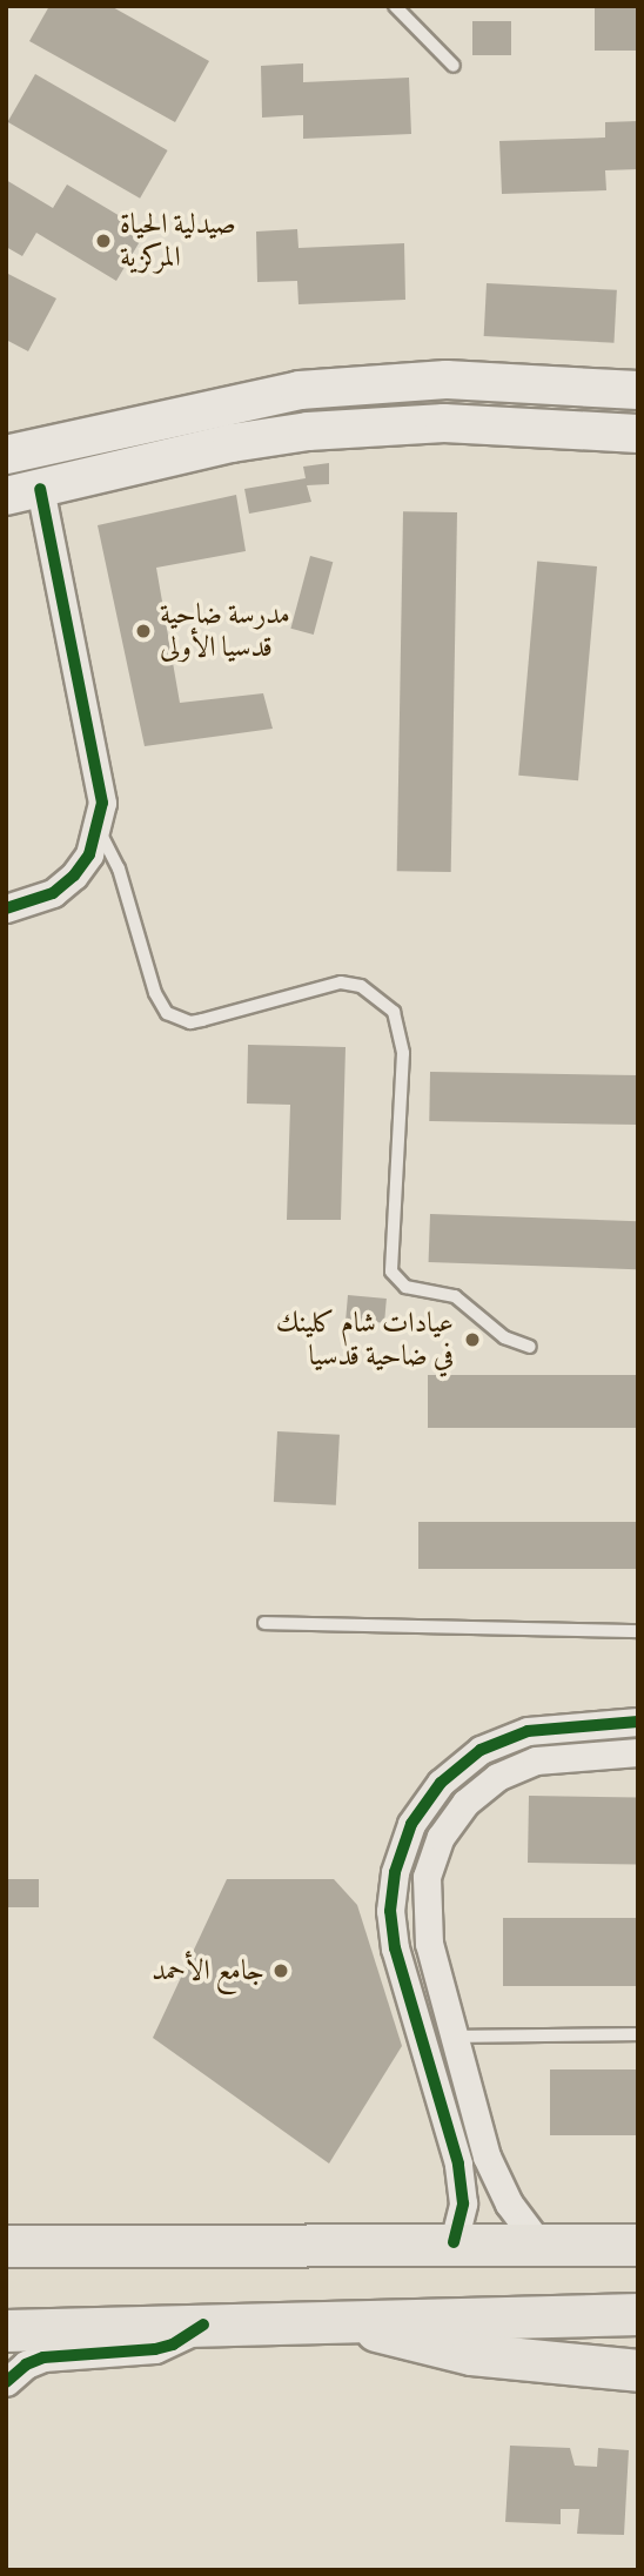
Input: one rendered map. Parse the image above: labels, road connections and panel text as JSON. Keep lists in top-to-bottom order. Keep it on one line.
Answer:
{"places":["صيدلية الحياة المركزية","مدرسة ضاحية قدسيا الأولى","عيادات شام كلينك في ضاحية قدسيا","جامع الأحمد"]}
